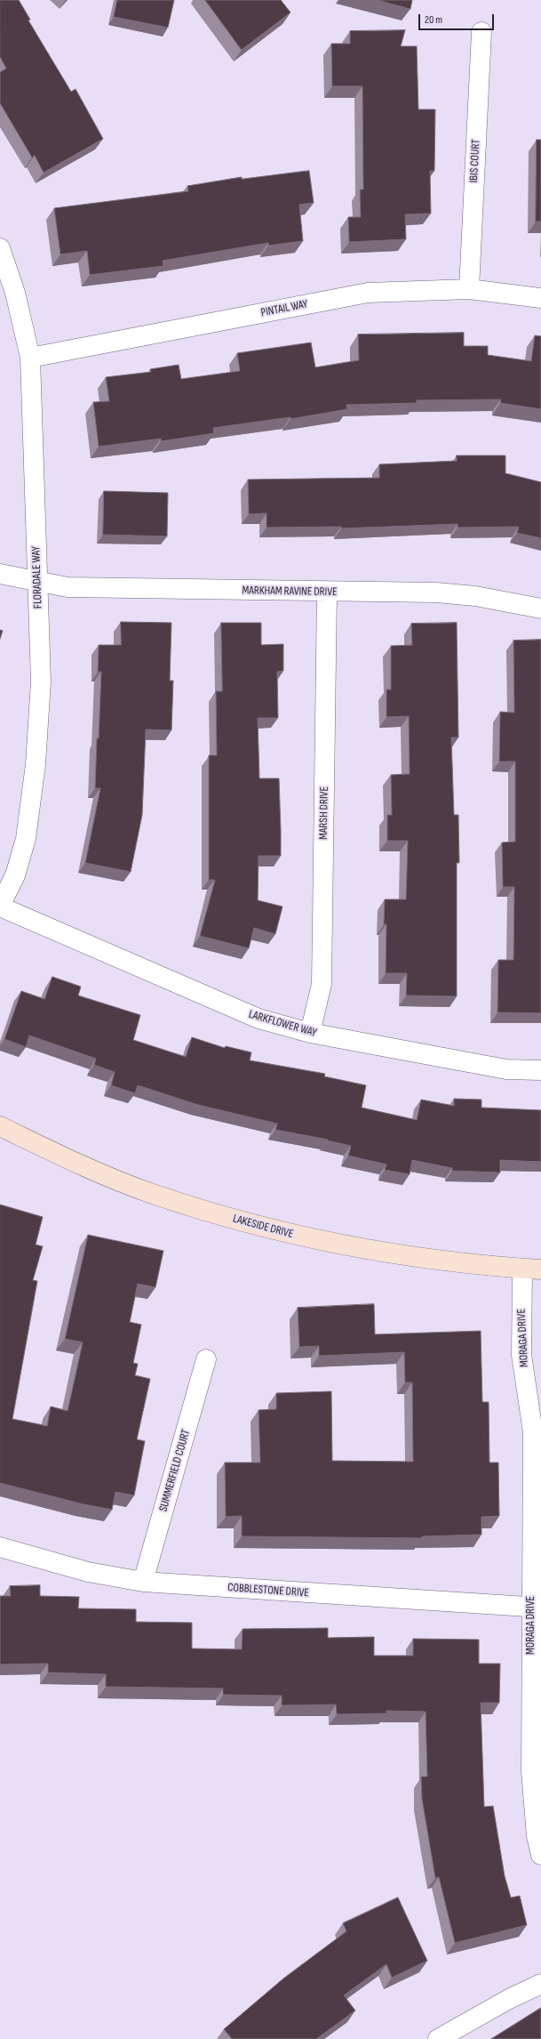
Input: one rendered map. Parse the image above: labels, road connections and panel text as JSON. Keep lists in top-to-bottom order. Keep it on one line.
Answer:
{"streets":{"street":["IBIS COURT","PINTAIL WAY","FLORADALE WAY","MARKHAM RAVINE DRIVE","MARSH DRIVE","LARKFLOWER WAY","LAKESIDE DRIVE","MORAGA DRIVE","SUMMERFIELD COURT","COBBLESTONE DRIVE"]},"crossings":[["IBIS COURT","PINTAIL WAY"],["PINTAIL WAY","FLORADALE WAY"],["FLORADALE WAY","MARKHAM RAVINE DRIVE"],["FLORADALE WAY","LARKFLOWER WAY"],["MARKHAM RAVINE DRIVE","MARSH DRIVE"],["MARSH DRIVE","LARKFLOWER WAY"],["LAKESIDE DRIVE","MORAGA DRIVE"],["MORAGA DRIVE","COBBLESTONE DRIVE"],["SUMMERFIELD COURT","COBBLESTONE DRIVE"]],"scale_bar":"20 m"}
